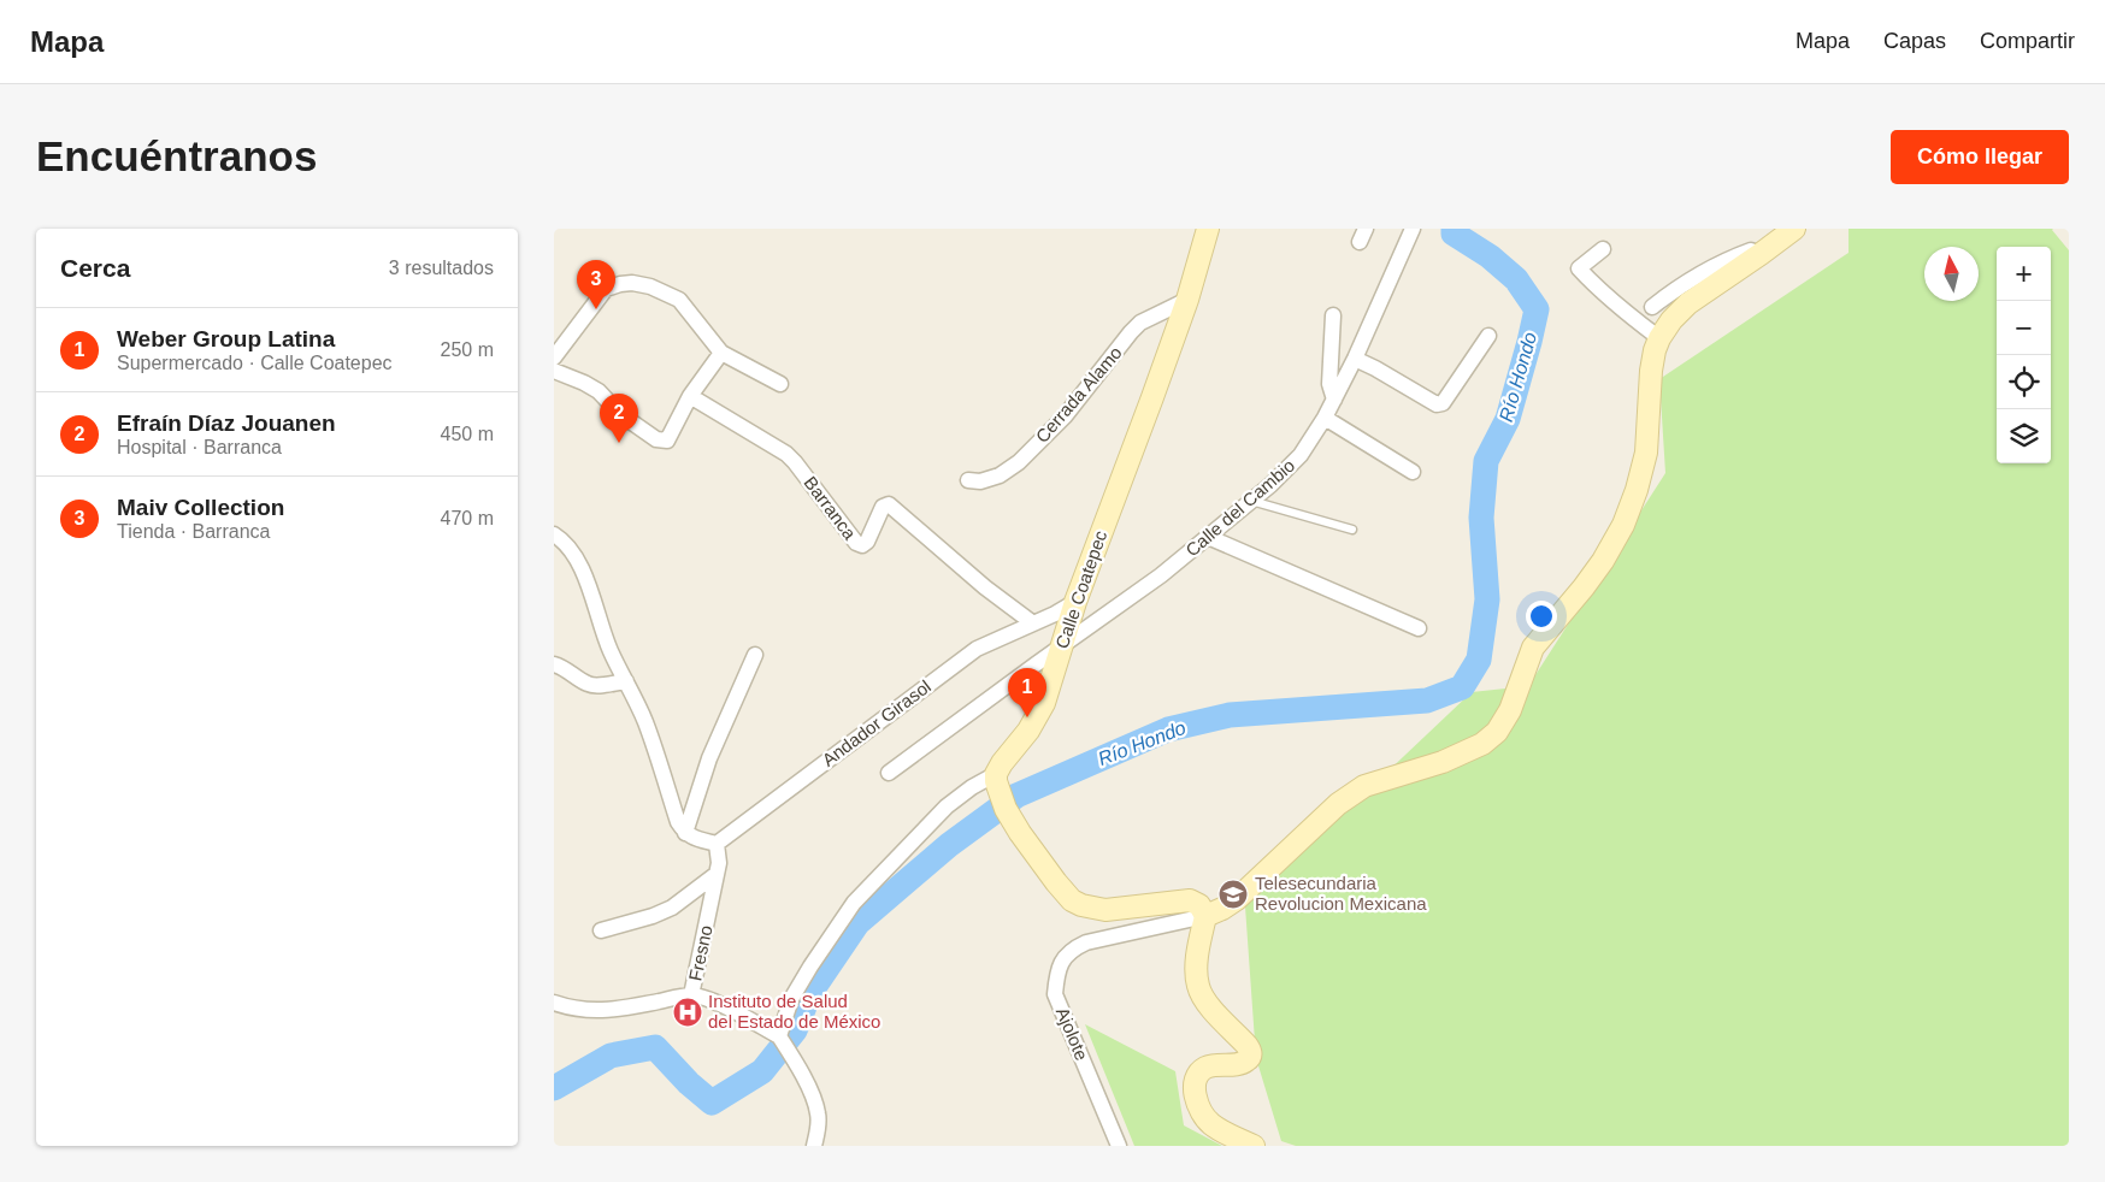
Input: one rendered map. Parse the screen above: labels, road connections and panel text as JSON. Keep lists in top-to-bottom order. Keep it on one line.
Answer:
{"streets":{"main road":["Calle Coatepec"],"street":["Cerrada Alamo","Barranca","Calle del Cambio","Andador Girasol","Fresno","Ajolote"]},"crossings":[["Cerrada Alamo","Calle Coatepec"],["Barranca","Andador Girasol"],["Calle del Cambio","Calle Coatepec"],["Calle Coatepec","Andador Girasol"],["Andador Girasol","Fresno"]],"water":["Río Hondo"],"places":{"school or university":["Telesecundaria Revolucion Mexicana"],"hospital":["Instituto de Salud del Estado de México"]},"north":"top","page":{"header":"Mapa","nav":["Mapa","Capas","Compartir"],"buttons":"Cómo llegar","title":"Encuéntranos","heading":["Cerca","3 resultados"],"map_buttons":["+","−"],"pins":["3","2","1"],"list":[{"mark":"1","name":"Weber Group Latina","note":"Supermercado · Calle Coatepec","value":"250 m"},{"mark":"2","name":"Efraín Díaz Jouanen","note":"Hospital · Barranca","value":"450 m"},{"mark":"3","name":"Maiv Collection","note":"Tienda · Barranca","value":"470 m"}]}}
